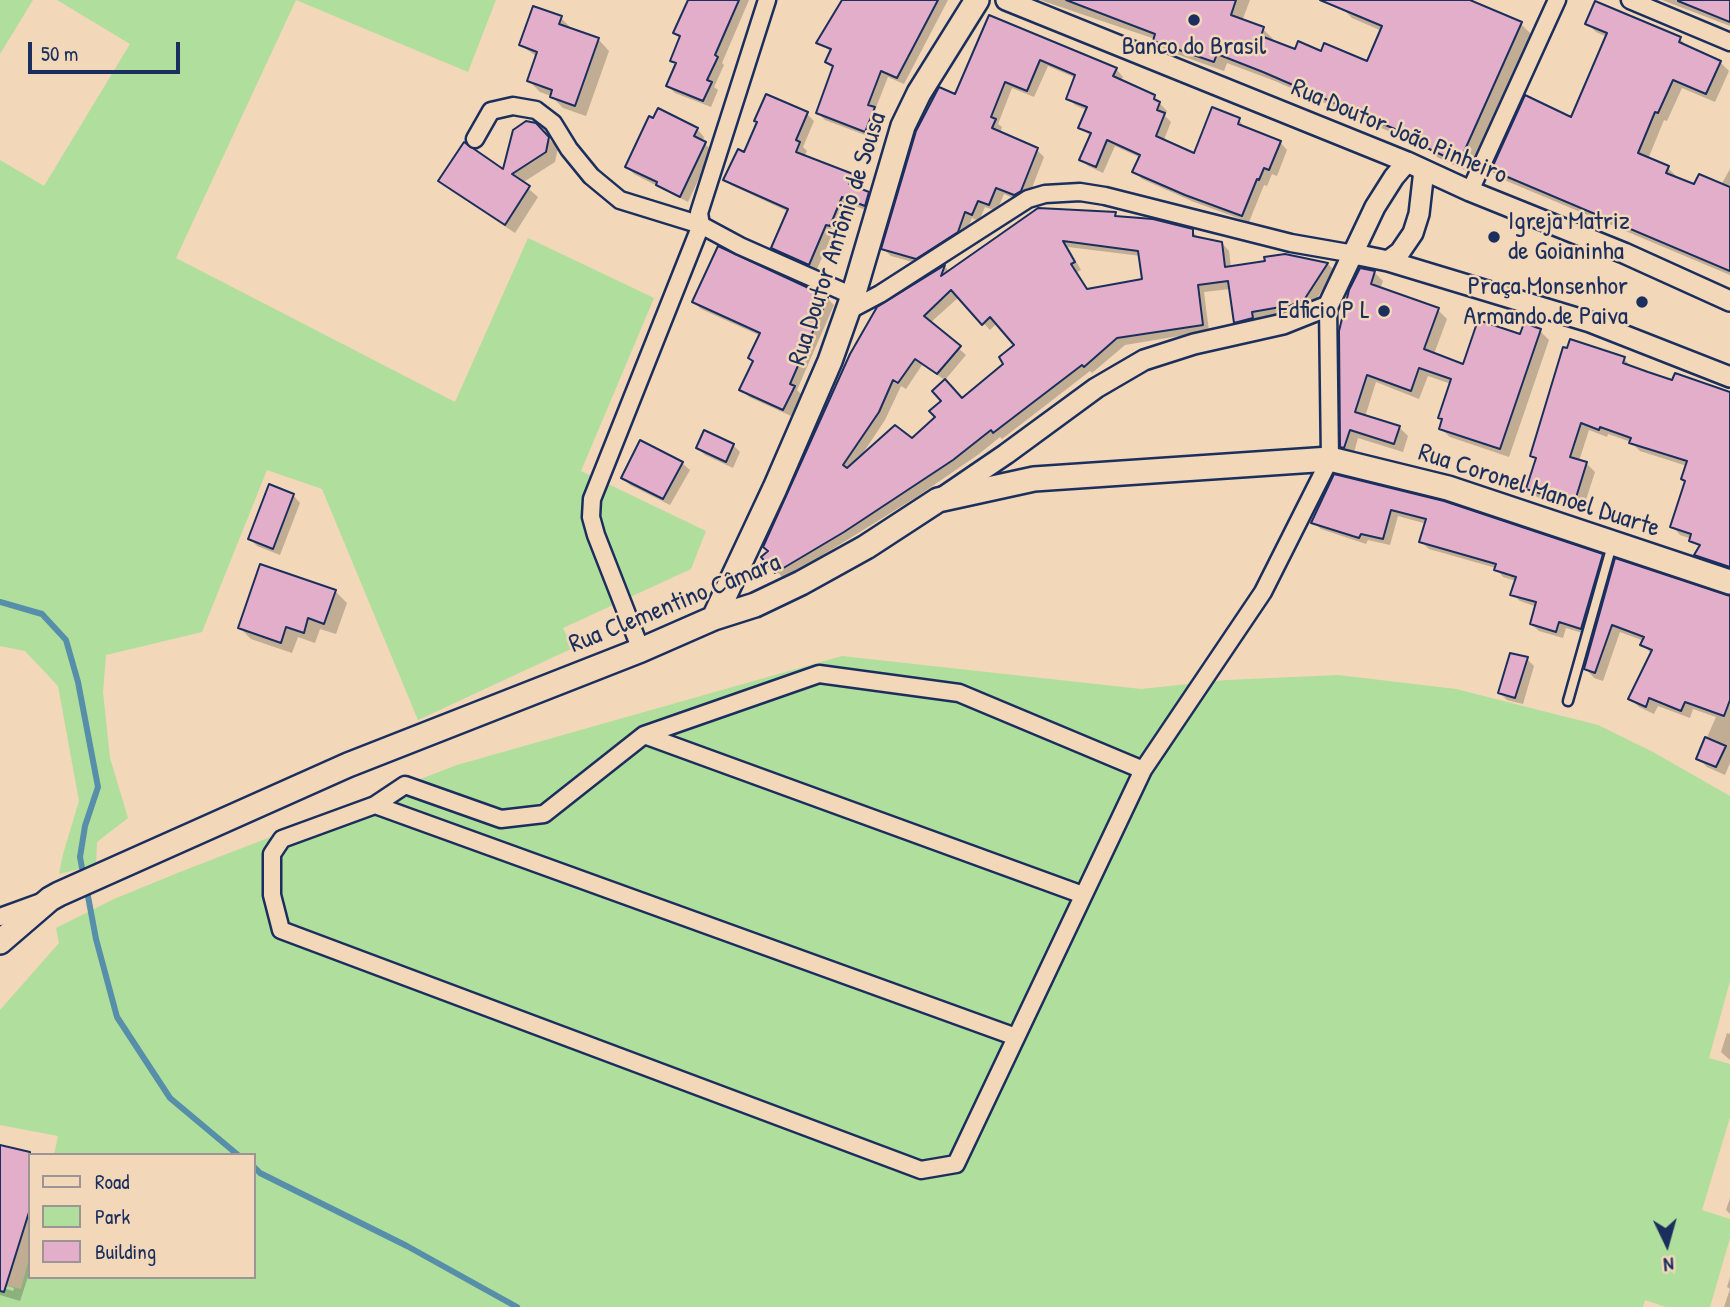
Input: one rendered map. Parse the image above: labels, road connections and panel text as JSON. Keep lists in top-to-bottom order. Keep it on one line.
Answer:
{"streets":{"main road":["Rua Doutor Antônio de Sousa","Rua Coronel Manoel Duarte","Rua Clementino Câmara"],"street":["Rua Doutor João Pinheiro"]},"crossings":[["Rua Doutor Antônio de Sousa","Rua Clementino Câmara"],["Rua Coronel Manoel Duarte","Rua Clementino Câmara"]],"places":["Banco do Brasil","Igreja Matriz de Goianinha","Praça Monsenhor Armando de Paiva","Edficio P L"],"legend":["Road","Park","Building"],"scale_bar":"50 m","north":"bottom"}
